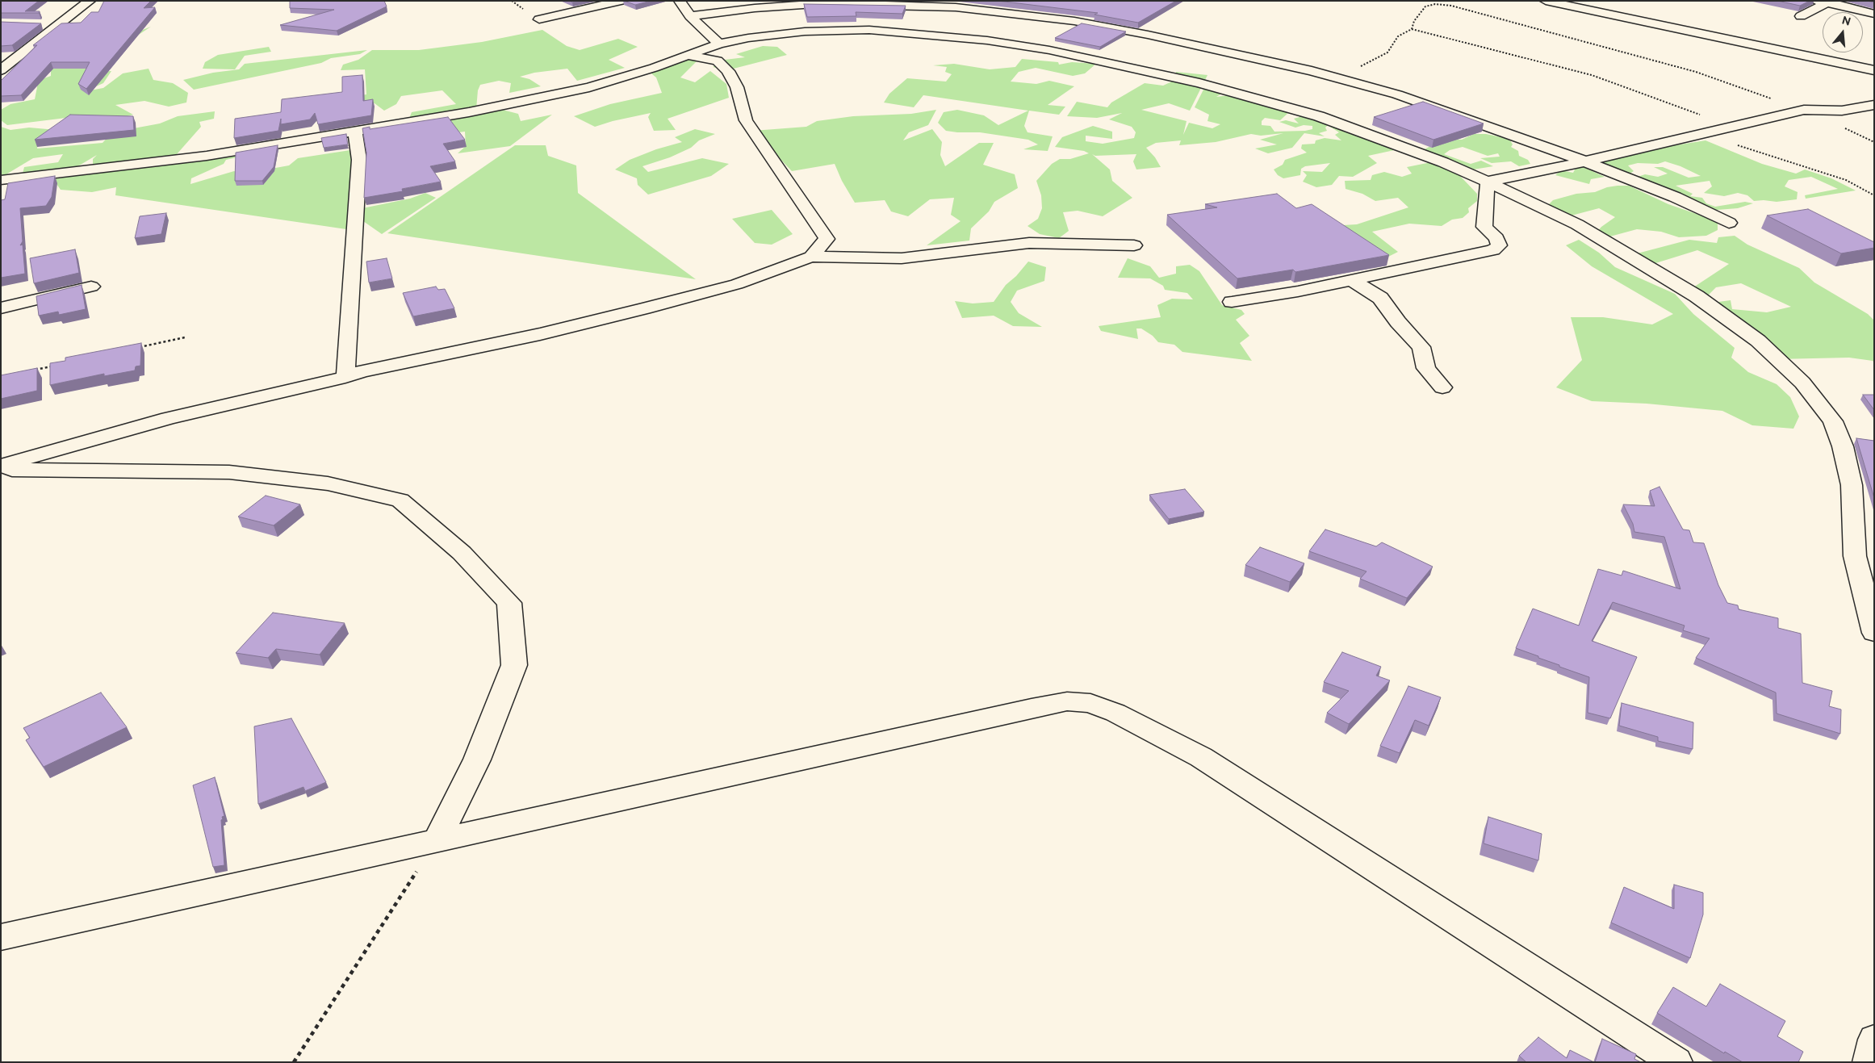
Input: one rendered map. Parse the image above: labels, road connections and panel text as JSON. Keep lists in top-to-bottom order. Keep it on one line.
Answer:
{"north":"top"}
